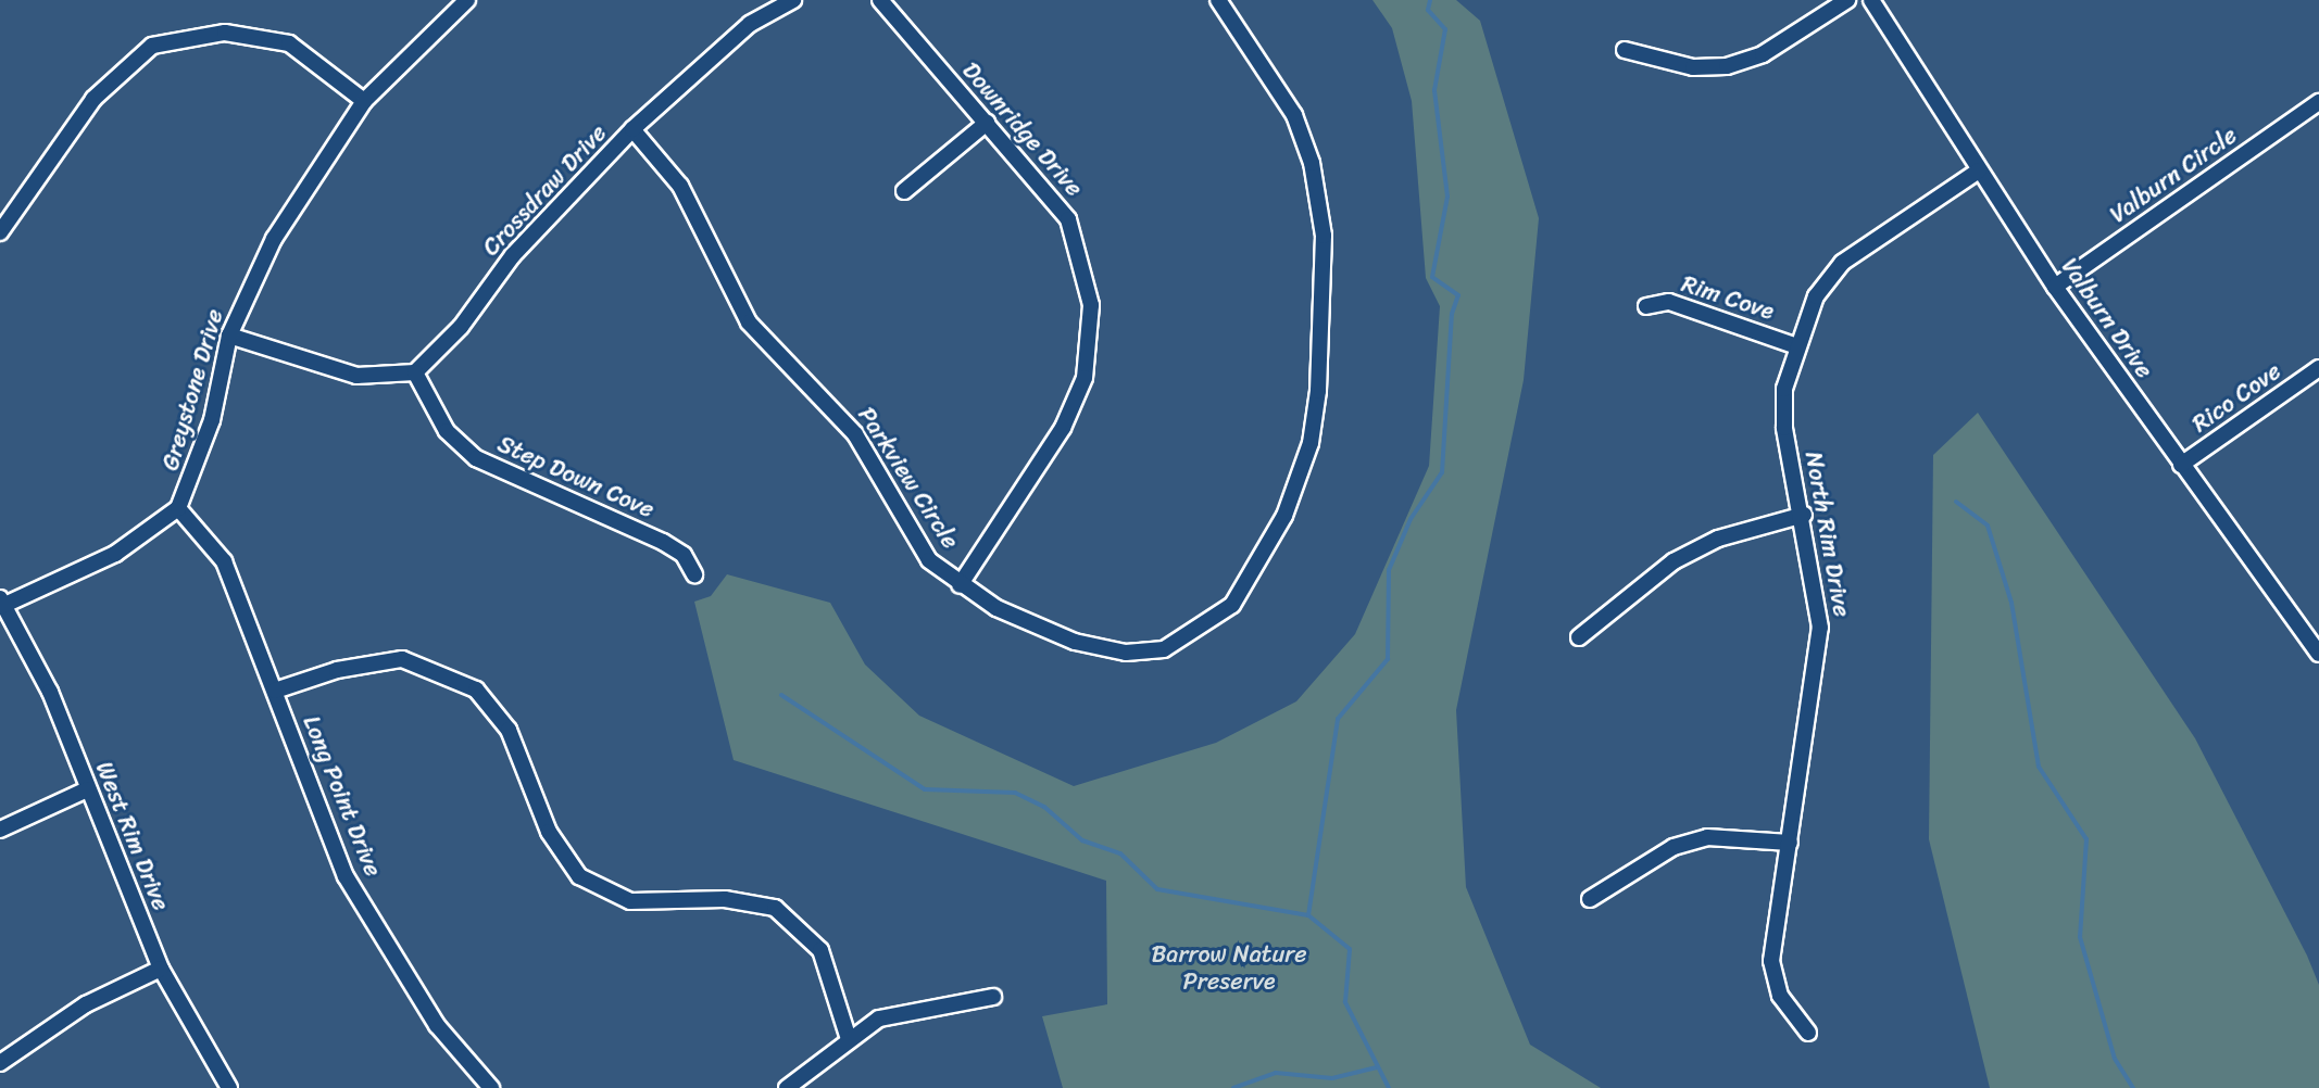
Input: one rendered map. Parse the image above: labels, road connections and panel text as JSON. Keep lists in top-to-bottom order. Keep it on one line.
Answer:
{"streets":{"street":["Downridge Drive","Valburn Circle","Crossdraw Drive","Rim Cove","Valburn Drive","Greystone Drive","Rico Cove","Step Down Cove","Parkview Circle","North Rim Drive","Long Point Drive","West Rim Drive"]},"crossings":[["Downridge Drive","Parkview Circle"],["Valburn Circle","Valburn Drive"],["Crossdraw Drive","Step Down Cove"],["Crossdraw Drive","Parkview Circle"],["Rim Cove","North Rim Drive"],["Valburn Drive","Rico Cove"],["Valburn Drive","North Rim Drive"],["Greystone Drive","Long Point Drive"],["Greystone Drive","West Rim Drive"]],"parks":["Barrow Nature Preserve"]}
